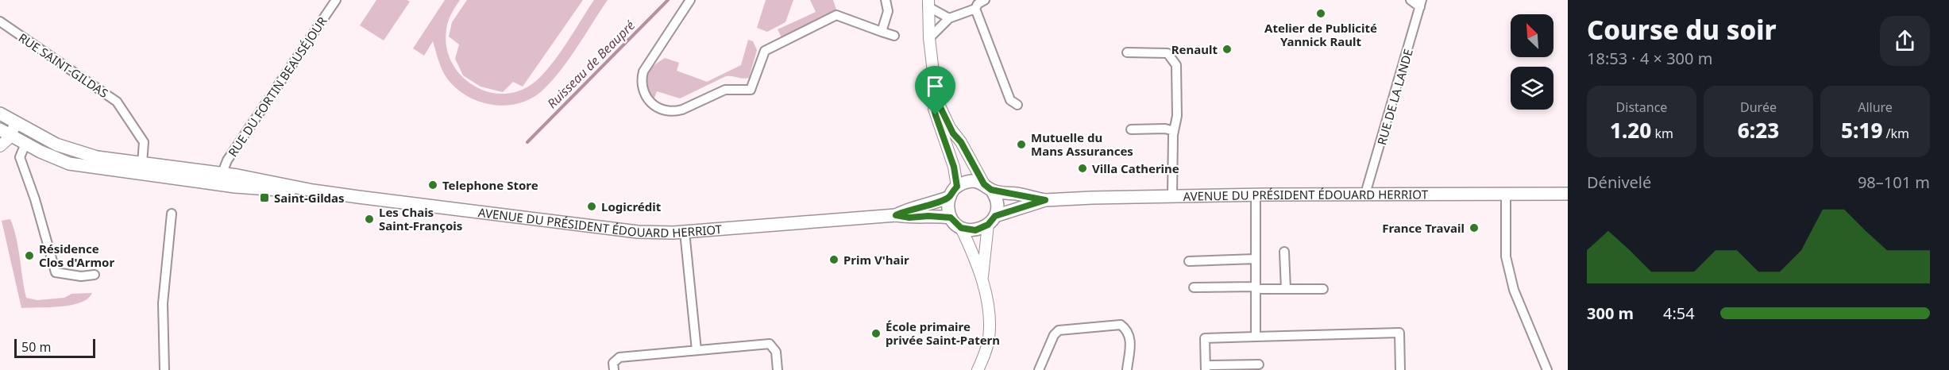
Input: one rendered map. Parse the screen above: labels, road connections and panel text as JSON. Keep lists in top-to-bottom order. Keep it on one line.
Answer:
{"streets":{"main road":["AVENUE DU PRÉSIDENT ÉDOUARD HERRIOT"],"street":["RUE SAINT-GILDAS","RUE DU FORTIN BEAUSÉJOUR","RUE DE LA LANDE"]},"crossings":[["RUE SAINT-GILDAS","AVENUE DU PRÉSIDENT ÉDOUARD HERRIOT"],["RUE DU FORTIN BEAUSÉJOUR","AVENUE DU PRÉSIDENT ÉDOUARD HERRIOT"],["RUE DE LA LANDE","AVENUE DU PRÉSIDENT ÉDOUARD HERRIOT"]],"water":["Ruisseau de Beaupré"],"places":{"other":["Atelier de Publicité Yannick Rault","Renault","Mutuelle du Mans Assurances","Villa Catherine","Telephone Store","Logicrédit","Les Chais Saint-François","France Travail","Résidence Clos d'Armor","Prim V'hair","École primaire privée Saint-Patern"],"transit":["Saint-Gildas"]},"scale_bar":"50 m","north":"top left","page":{"heading":["Course du soir","18:53 · 4 × 300 m"],"stats":[["Distance","1.20 km"],["Durée","6:23"],["Allure","5:19 /km"]],"chart":["Dénivelé","98–101 m"],"list":[{"name":"300 m","note":"4:54"}],"scale":"50 m"}}
